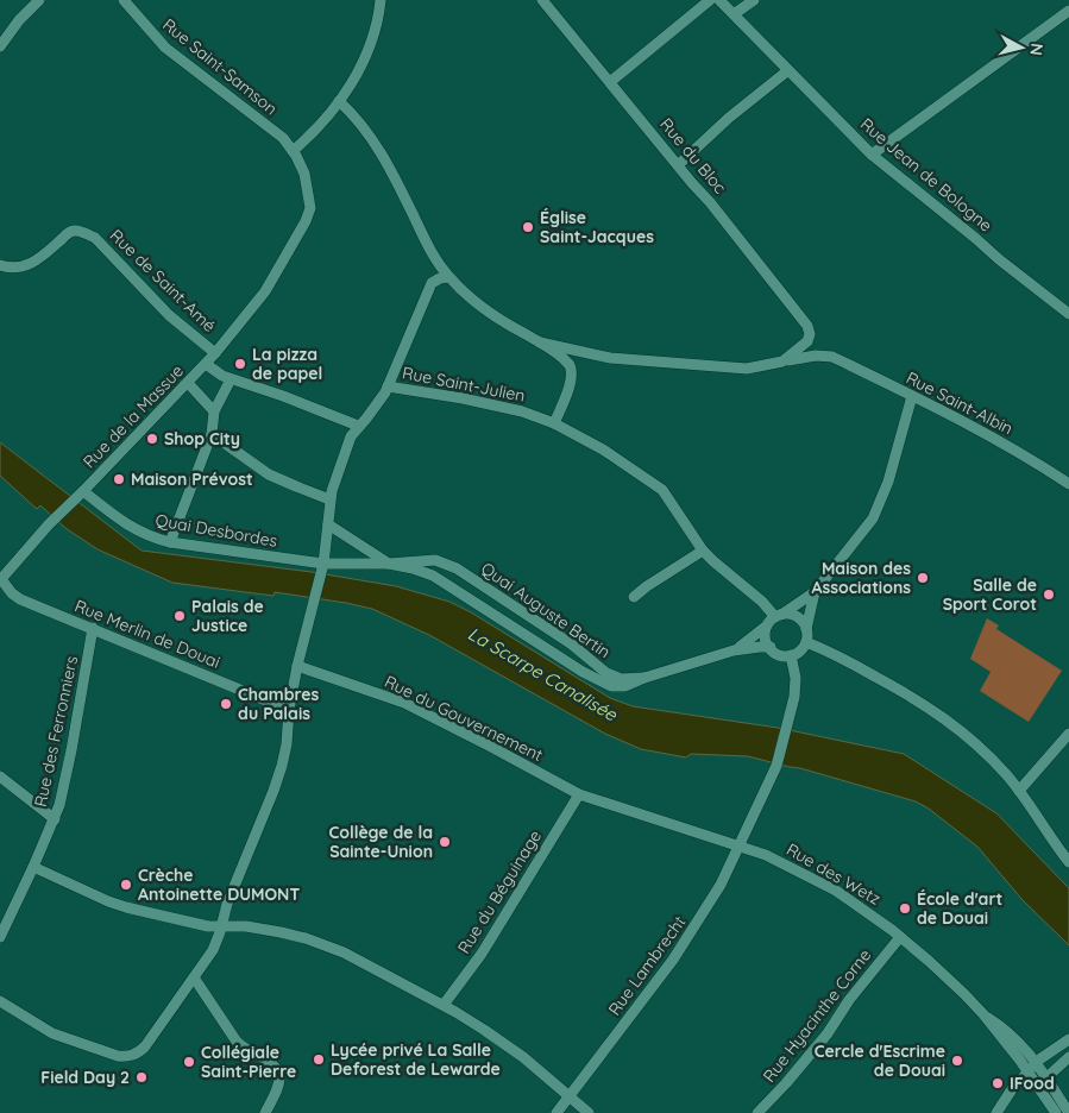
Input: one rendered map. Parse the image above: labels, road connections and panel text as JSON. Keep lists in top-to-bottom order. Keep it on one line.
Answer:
{"streets":{"street":["Rue Saint-Samson","Rue du Bloc","Rue Jean de Bologne","Rue de Saint-Amé","Rue Saint-Julien","Rue Saint-Albin","Rue de la Massue","Quai Desbordes","Quai Auguste Bertin","Rue Merlin de Douai","Rue du Gouvernement","Rue des Ferronniers","Rue des Wetz","Rue du Béguinage","Rue Lambrecht","Rue Hyacinthe Corne"]},"crossings":[["Rue Saint-Samson","Rue de Saint-Amé"],["Rue Saint-Samson","Rue de la Massue"],["Rue du Bloc","Rue Saint-Albin"],["Rue de Saint-Amé","Rue de la Massue"],["Rue Saint-Julien","Rue Lambrecht"],["Rue de la Massue","Quai Desbordes"],["Rue de la Massue","Rue Merlin de Douai"],["Quai Desbordes","Quai Auguste Bertin"],["Rue Merlin de Douai","Rue des Ferronniers"],["Rue du Gouvernement","Rue des Wetz"],["Rue du Gouvernement","Rue du Béguinage"],["Rue du Gouvernement","Rue Lambrecht"],["Rue des Wetz","Rue Lambrecht"],["Rue des Wetz","Rue Hyacinthe Corne"]],"water":["La Scarpe Canalisée"],"places":["Église Saint-Jacques","La pizza de papel","Shop City","Maison Prévost","Maison des Associations","Salle de Sport Corot","Palais de Justice","Chambres du Palais","Collège de la Sainte-Union","Crèche Antoinette DUMONT","École d'art de Douai","Lycée privé La Salle Deforest de Lewarde","Cercle d'Escrime de Douai","Collégiale Saint-Pierre","Field Day 2","IFood"],"north":"right"}
